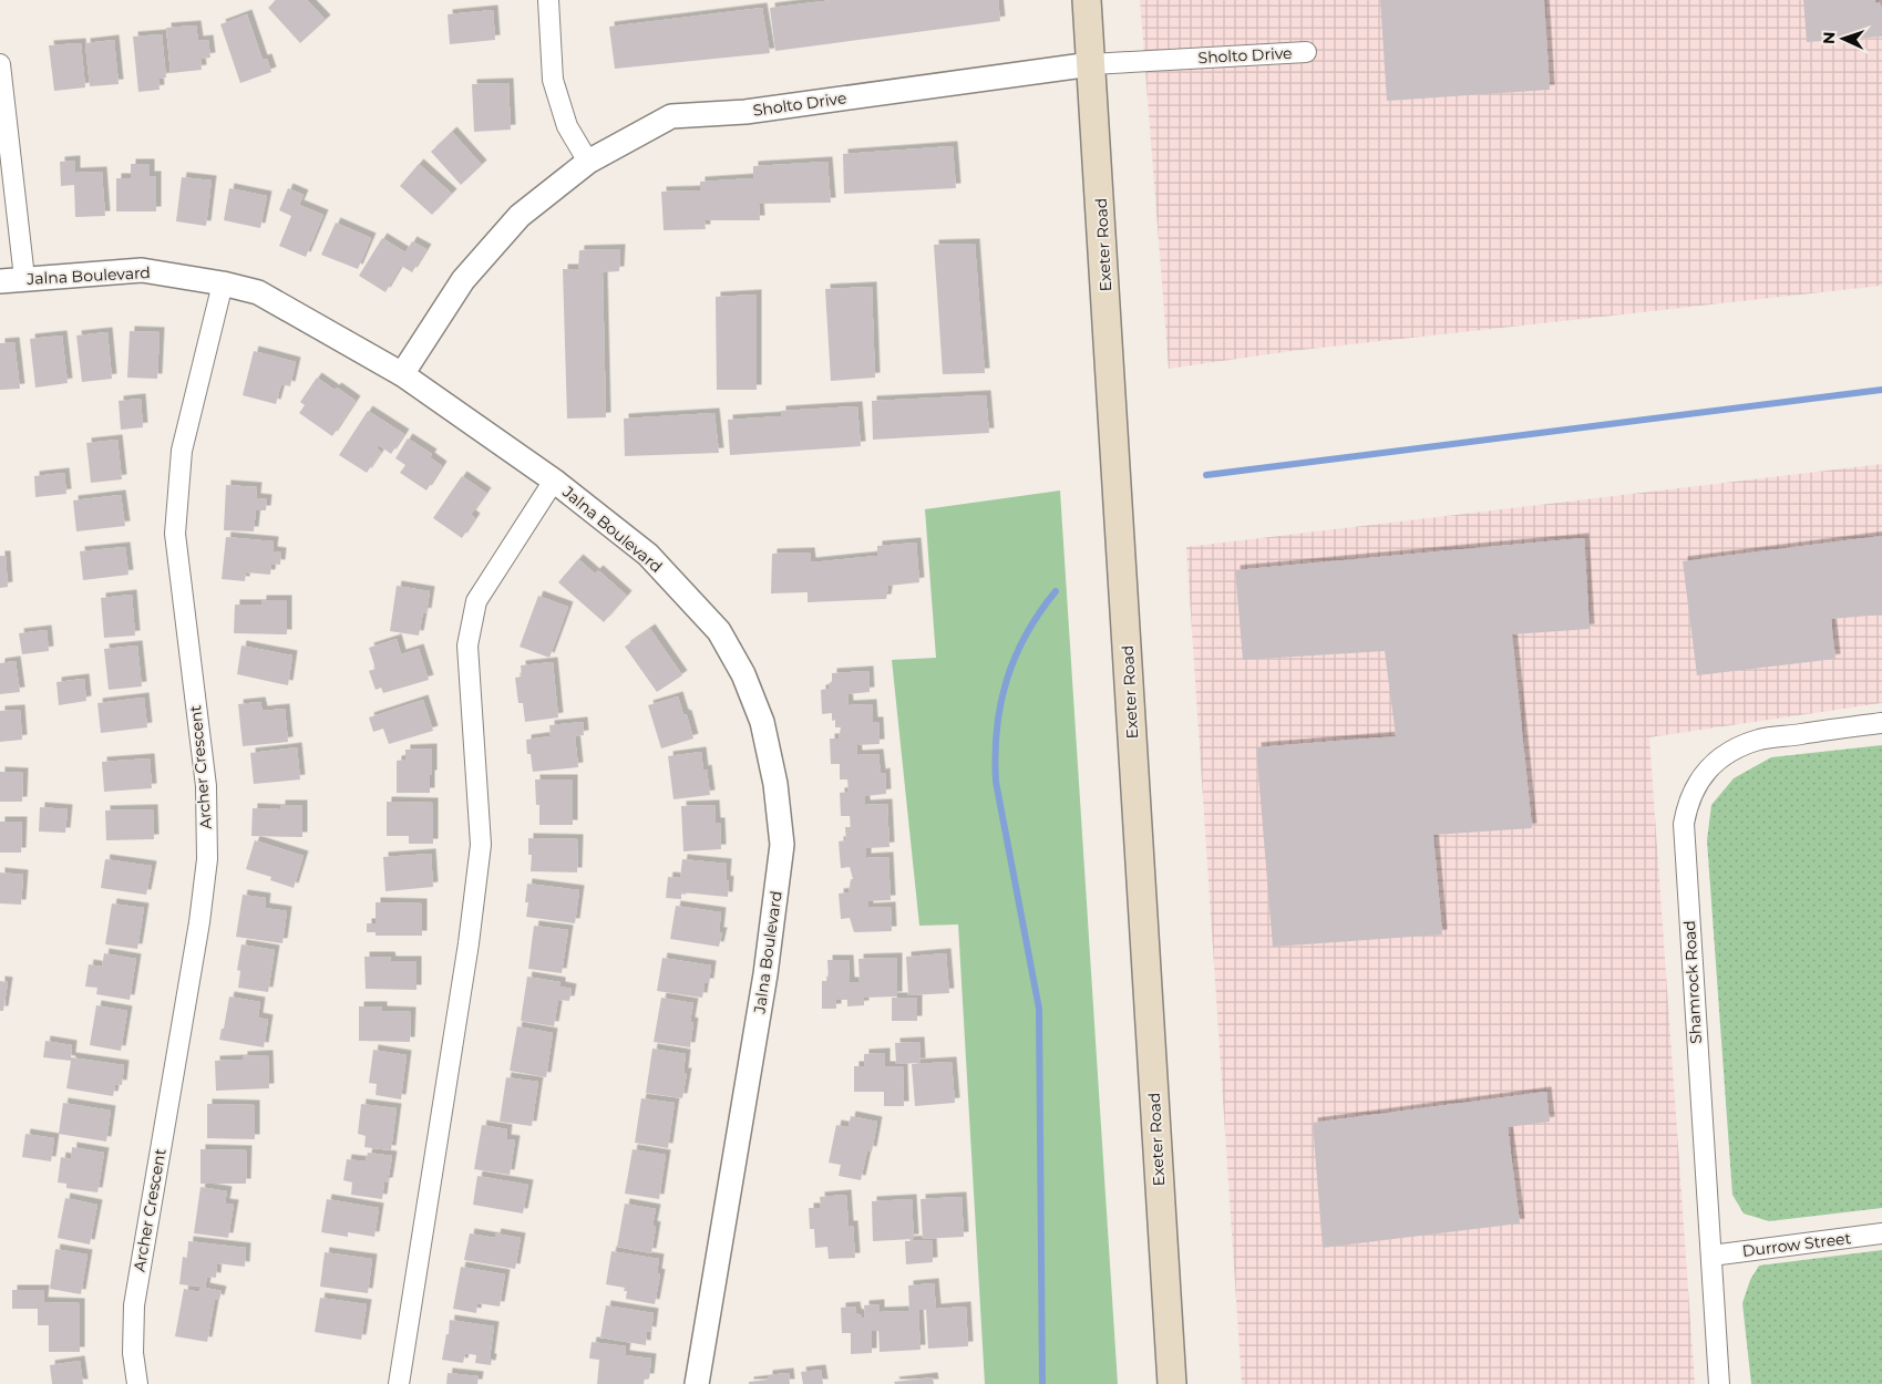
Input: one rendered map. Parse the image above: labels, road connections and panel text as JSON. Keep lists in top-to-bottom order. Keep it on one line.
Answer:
{"streets":{"main road":["Exeter Road"],"street":["Sholto Drive","Jalna Boulevard","Archer Crescent","Shamrock Road","Durrow Street"]},"crossings":[["Sholto Drive","Exeter Road"],["Sholto Drive","Jalna Boulevard"],["Jalna Boulevard","Archer Crescent"],["Shamrock Road","Durrow Street"]],"north":"left"}
